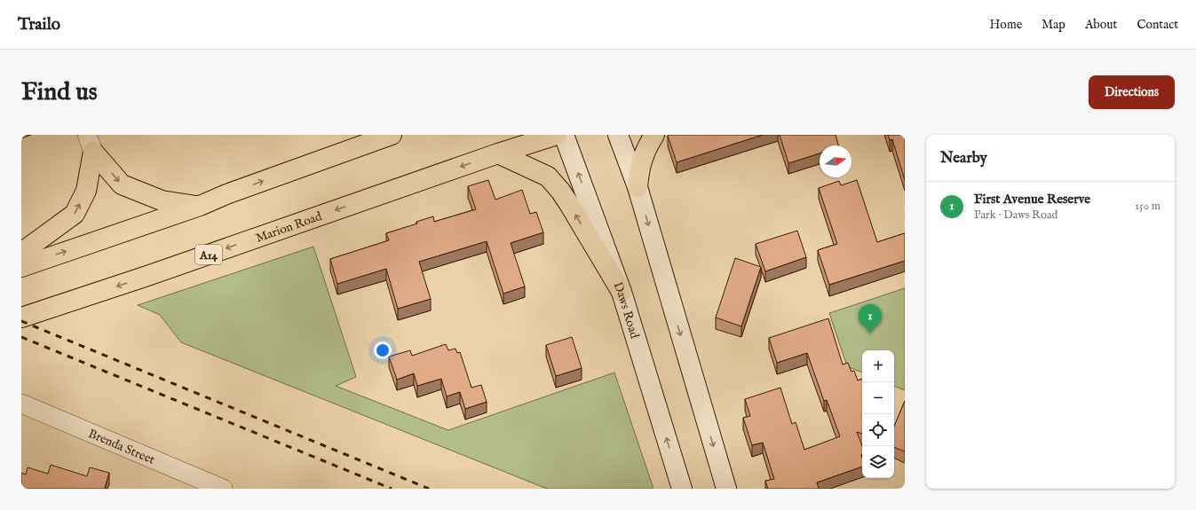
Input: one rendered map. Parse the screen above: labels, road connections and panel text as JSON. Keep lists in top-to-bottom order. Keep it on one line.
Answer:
{"streets":{"main road":["Marion Road","A14","Daws Road"],"street":["Brenda Street"]},"north":"right","page":{"header":"Trailo","nav":["Home","Map","About","Contact"],"buttons":"Directions","title":"Find us","heading":"Nearby","list":[{"mark":"1","name":"First Avenue Reserve","note":"Park · Daws Road","value":"150 m"}],"pins":"1","map_buttons":["+","−"]}}
